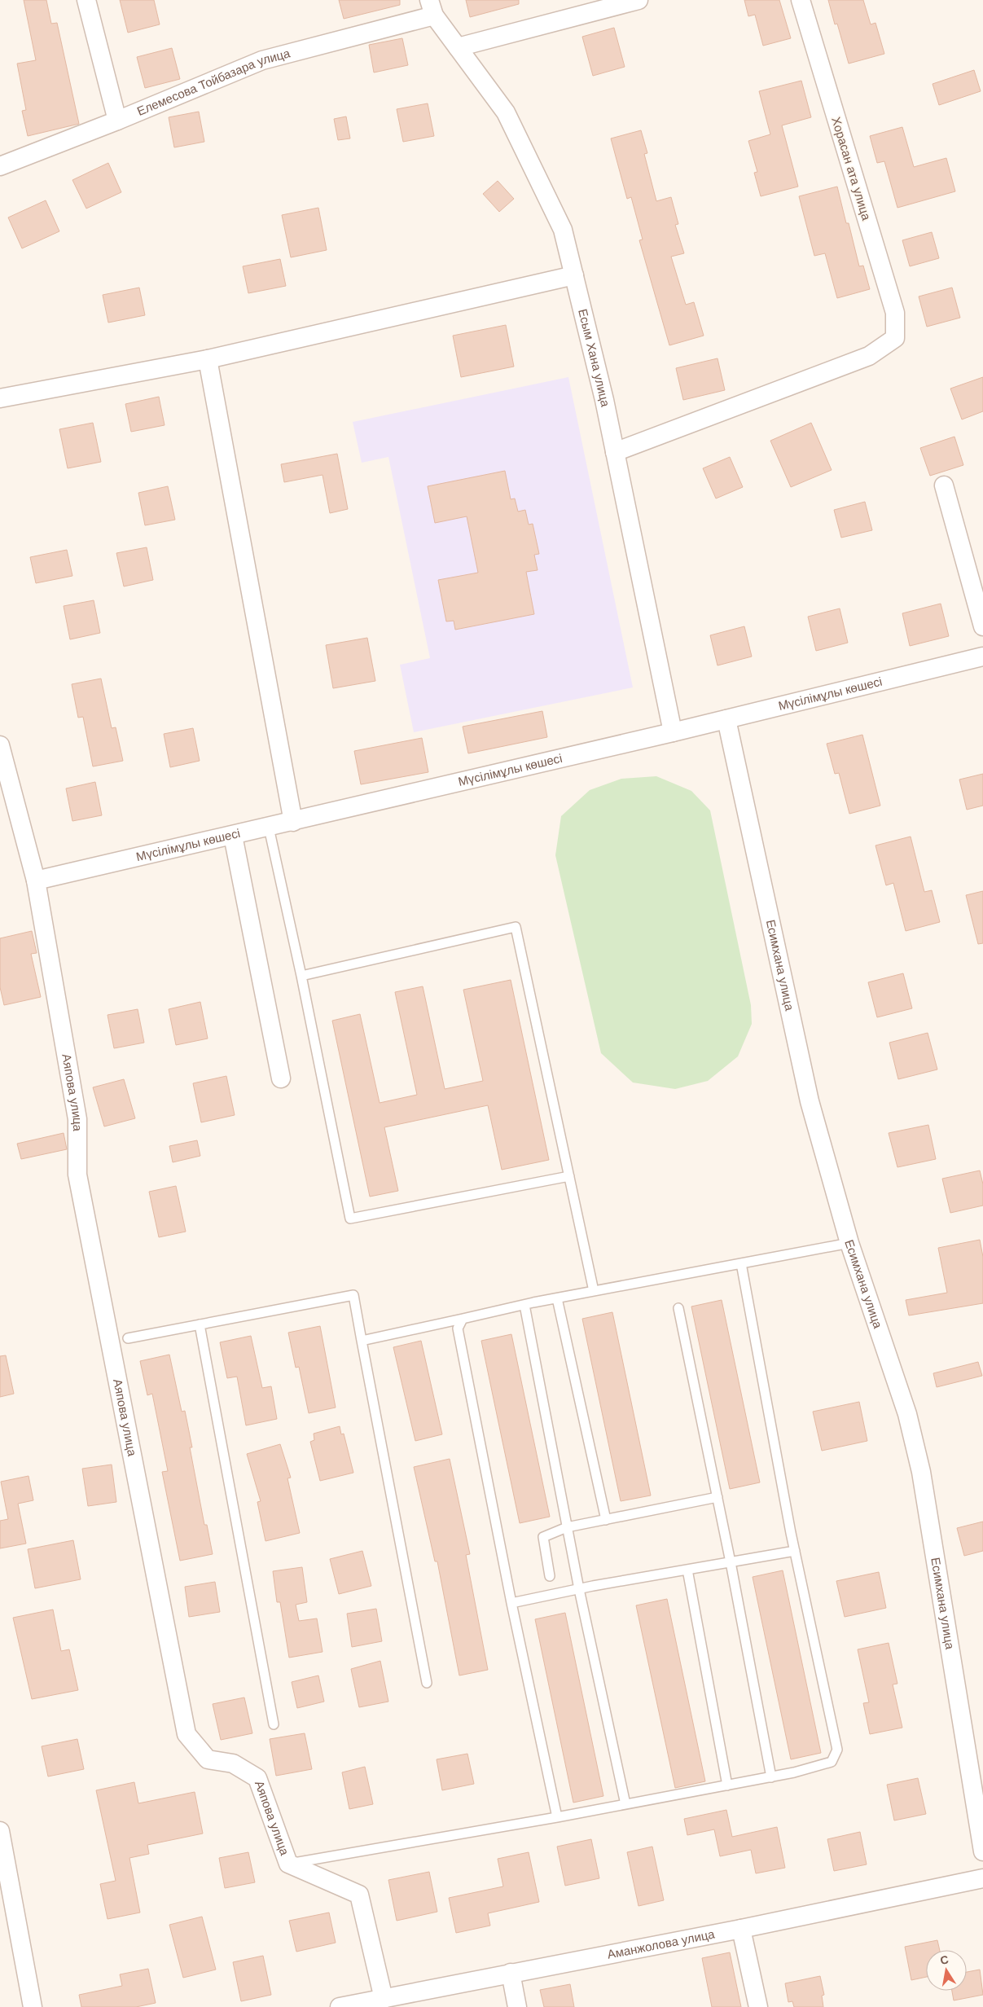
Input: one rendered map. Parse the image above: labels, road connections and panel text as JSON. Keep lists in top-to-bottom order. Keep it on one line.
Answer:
{"streets":{"street":["Елемесова Тойбазара улица","Хорасан ата улица","Есым Хана улица","Мүсілімұлы көшесі","Есимхана улица","Аяпова улица","Аманжолова улица"]},"crossings":[["Елемесова Тойбазара улица","Есым Хана улица"],["Хорасан ата улица","Есым Хана улица"],["Есым Хана улица","Мүсілімұлы көшесі"],["Мүсілімұлы көшесі","Есимхана улица"],["Мүсілімұлы көшесі","Аяпова улица"],["Аяпова улица","Аманжолова улица"]],"north":"top"}
